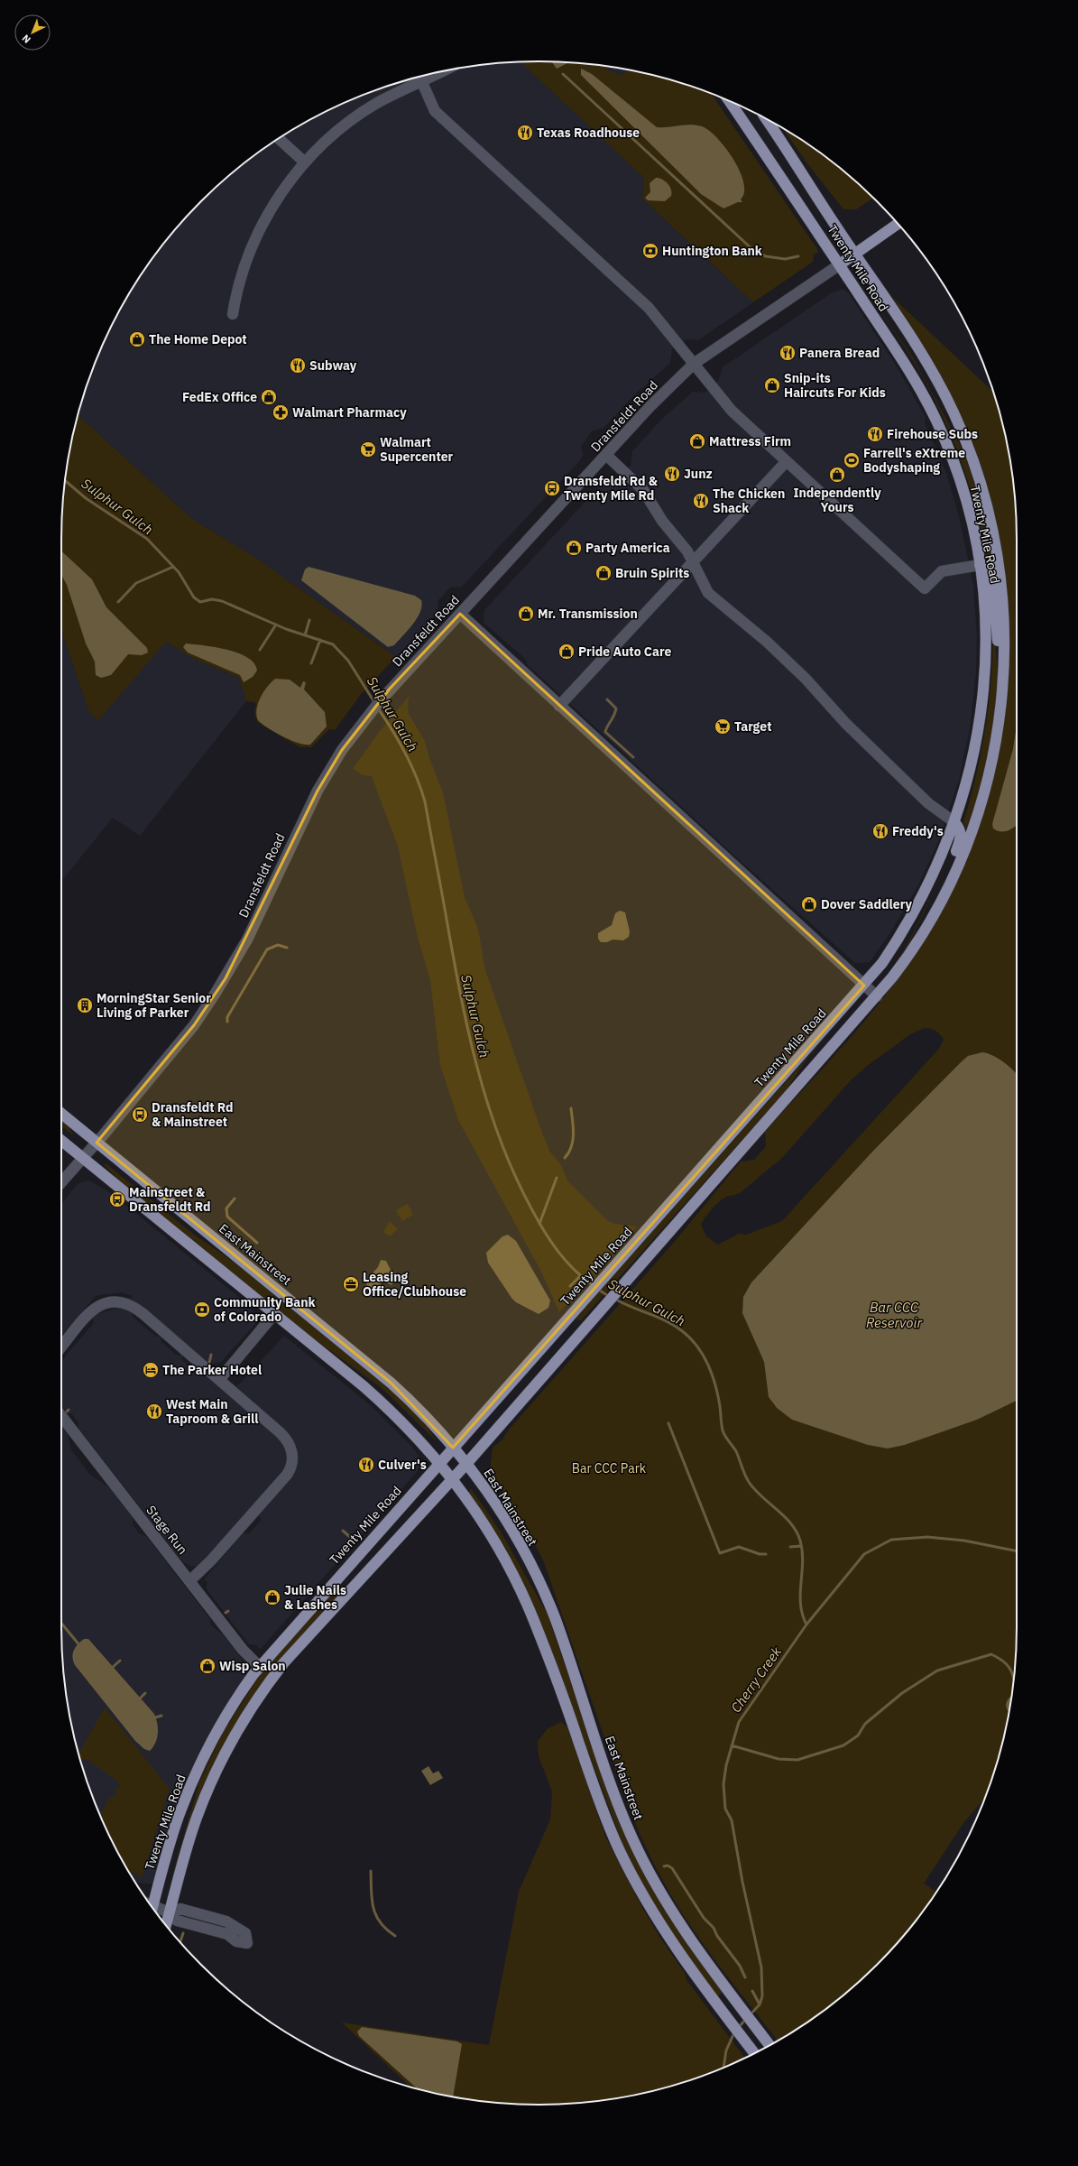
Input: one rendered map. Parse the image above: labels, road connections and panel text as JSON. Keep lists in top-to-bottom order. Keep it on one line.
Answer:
{"streets":{"main road":["Twenty Mile Road","Dransfeldt Road","East Mainstreet"],"street":["Stage Run"]},"crossings":[["Twenty Mile Road","Dransfeldt Road"],["Twenty Mile Road","East Mainstreet"],["Twenty Mile Road","Stage Run"],["Dransfeldt Road","East Mainstreet"]],"water":["Sulphur Gulch","Bar CCC Reservoir","Cherry Creek"],"parks":["Bar CCC Park"],"places":{"restaurant":["Texas Roadhouse","Panera Bread","Subway","Firehouse Subs","Junz","The Chicken Shack","Freddy's","West Main Taproom & Grill","Culver's"],"bank":["Huntington Bank","Community Bank of Colorado"],"shop":["The Home Depot","Snip-its Haircuts For Kids","FedEx Office","Mattress Firm","Independently Yours","Party America","Bruin Spirits","Mr. Transmission","Pride Auto Care","Dover Saddlery","Julie Nails & Lashes","Wisp Salon"],"pharmacy":["Walmart Pharmacy"],"supermarket":["Walmart Supercenter","Target"],"sports":["Farrell's eXtreme Bodyshaping"],"bus stop":["Dransfeldt Rd & Twenty Mile Rd","Dransfeldt Rd & Mainstreet","Mainstreet & Dransfeldt Rd"],"building":["MorningStar Senior Living of Parker"],"office":["Leasing Office/Clubhouse"],"hotel":["The Parker Hotel"]},"north":"bottom left"}
